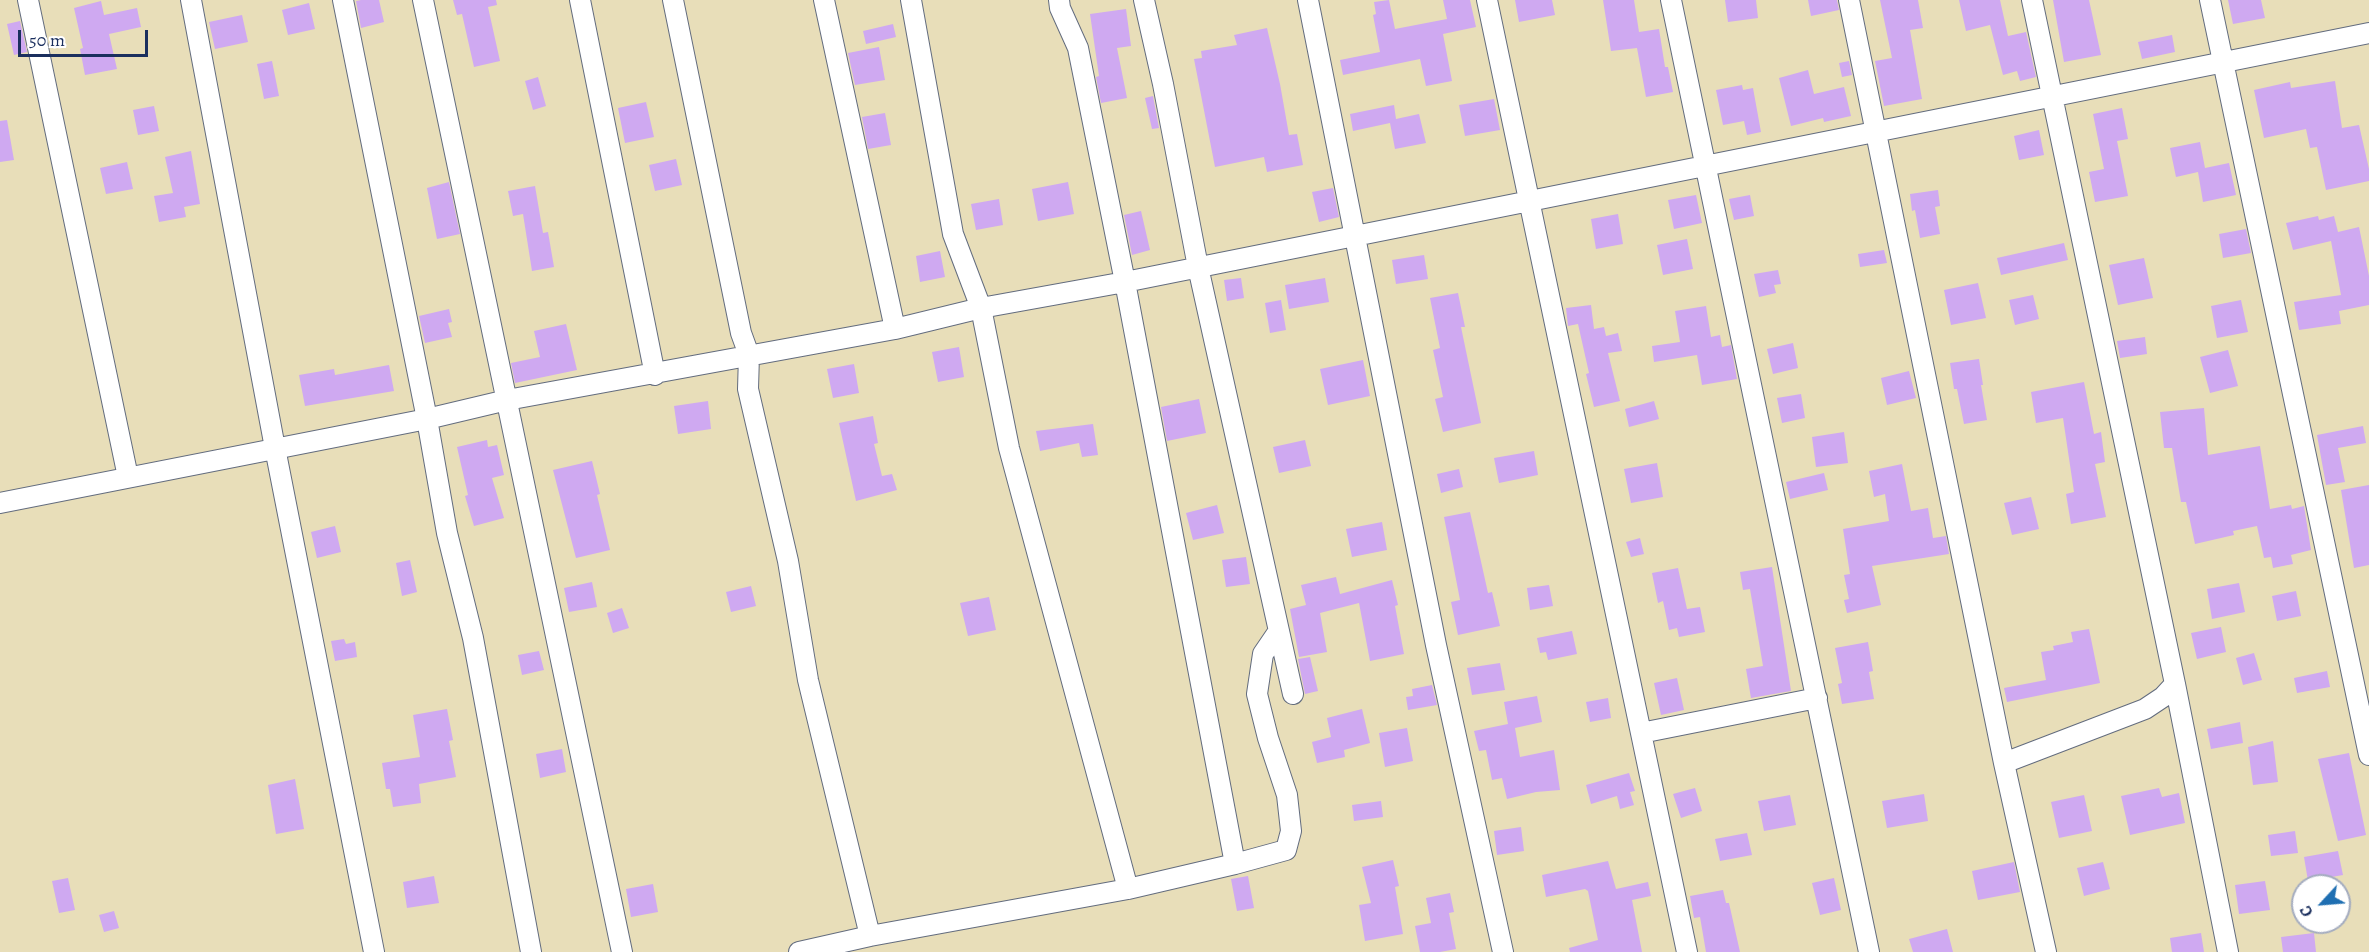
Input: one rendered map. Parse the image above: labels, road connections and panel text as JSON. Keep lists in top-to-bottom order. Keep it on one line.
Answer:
{"scale_bar":"50 m","north":"bottom left"}
